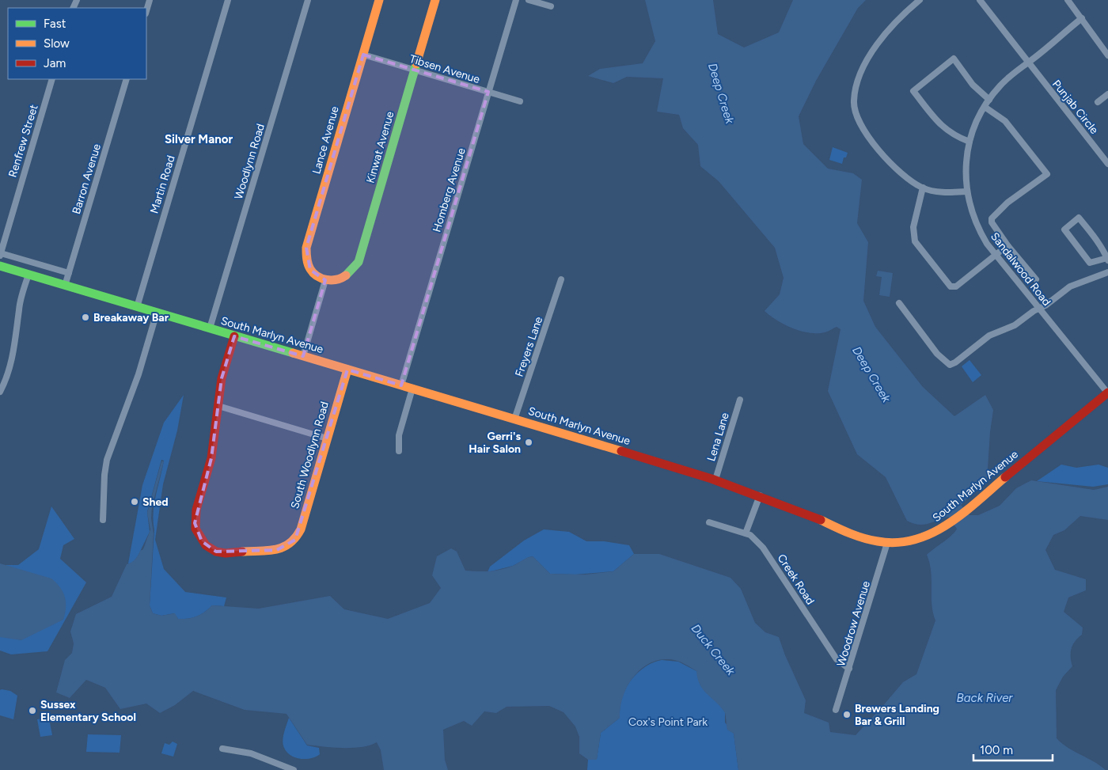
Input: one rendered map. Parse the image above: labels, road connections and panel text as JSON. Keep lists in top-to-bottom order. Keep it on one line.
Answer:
{"streets":{"street":["Tibsen Avenue","Punjab Circle","Lance Avenue","Renfrew Street","Kinwat Avenue","Woodlynn Road","Barron Avenue","Martin Road","Homberg Avenue","Sandalwood Road","South Marlyn Avenue","Freyers Lane","Lena Lane","South Woodlynn Road","Creek Road","Woodrow Avenue"]},"crossings":[["Tibsen Avenue","Lance Avenue"],["Tibsen Avenue","Kinwat Avenue"],["Tibsen Avenue","Homberg Avenue"],["Punjab Circle","Sandalwood Road"],["Lance Avenue","Kinwat Avenue"],["Woodlynn Road","South Marlyn Avenue"],["Barron Avenue","South Marlyn Avenue"],["Martin Road","South Marlyn Avenue"],["Homberg Avenue","South Marlyn Avenue"],["Sandalwood Road","South Marlyn Avenue"],["South Marlyn Avenue","Freyers Lane"],["South Marlyn Avenue","Lena Lane"],["South Marlyn Avenue","South Woodlynn Road"],["South Marlyn Avenue","Woodrow Avenue"],["Creek Road","Woodrow Avenue"]],"districts":["Silver Manor"],"water":["Deep Creek","Duck Creek","Back River"],"parks":["Cox's Point Park"],"places":["Breakaway Bar","Gerri's Hair Salon","Shed","Sussex Elementary School","Brewers Landing Bar & Grill"],"legend":["Fast","Slow","Jam"],"scale_bar":"100 m"}
